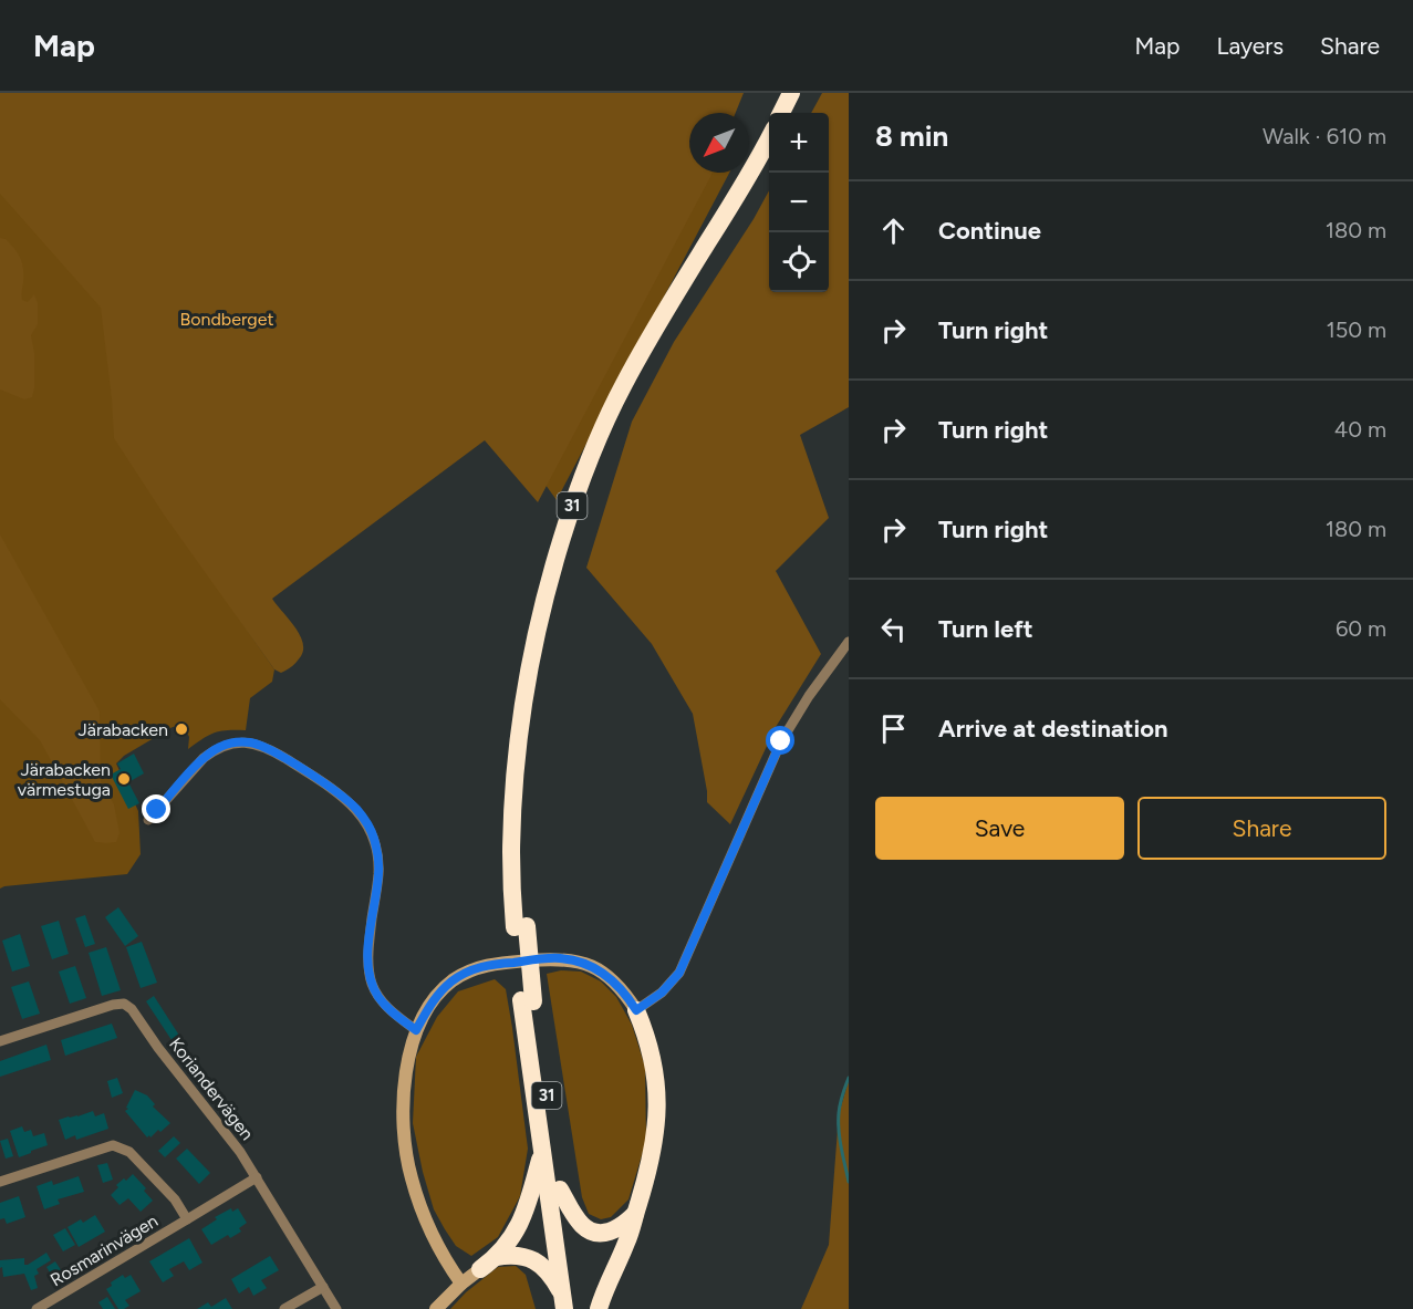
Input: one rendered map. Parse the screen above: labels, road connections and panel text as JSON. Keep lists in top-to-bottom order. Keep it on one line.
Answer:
{"streets":{"highway":["31"],"street":["Koriandervägen","Rosmarinvägen"]},"crossings":[["Koriandervägen","Rosmarinvägen"]],"parks":["Bondberget"],"places":["Järabacken","Järabacken värmestuga"],"north":"bottom left","page":{"header":"Map","nav":["Map","Layers","Share"],"heading":["8 min","Walk · 610 m"],"map_buttons":["+","−"],"list":[["Continue","180 m"],["Turn right","150 m"],["Turn right","40 m"],["Turn right","180 m"],["Turn left","60 m"],"Arrive at destination"],"buttons":["Save","Share"]}}
